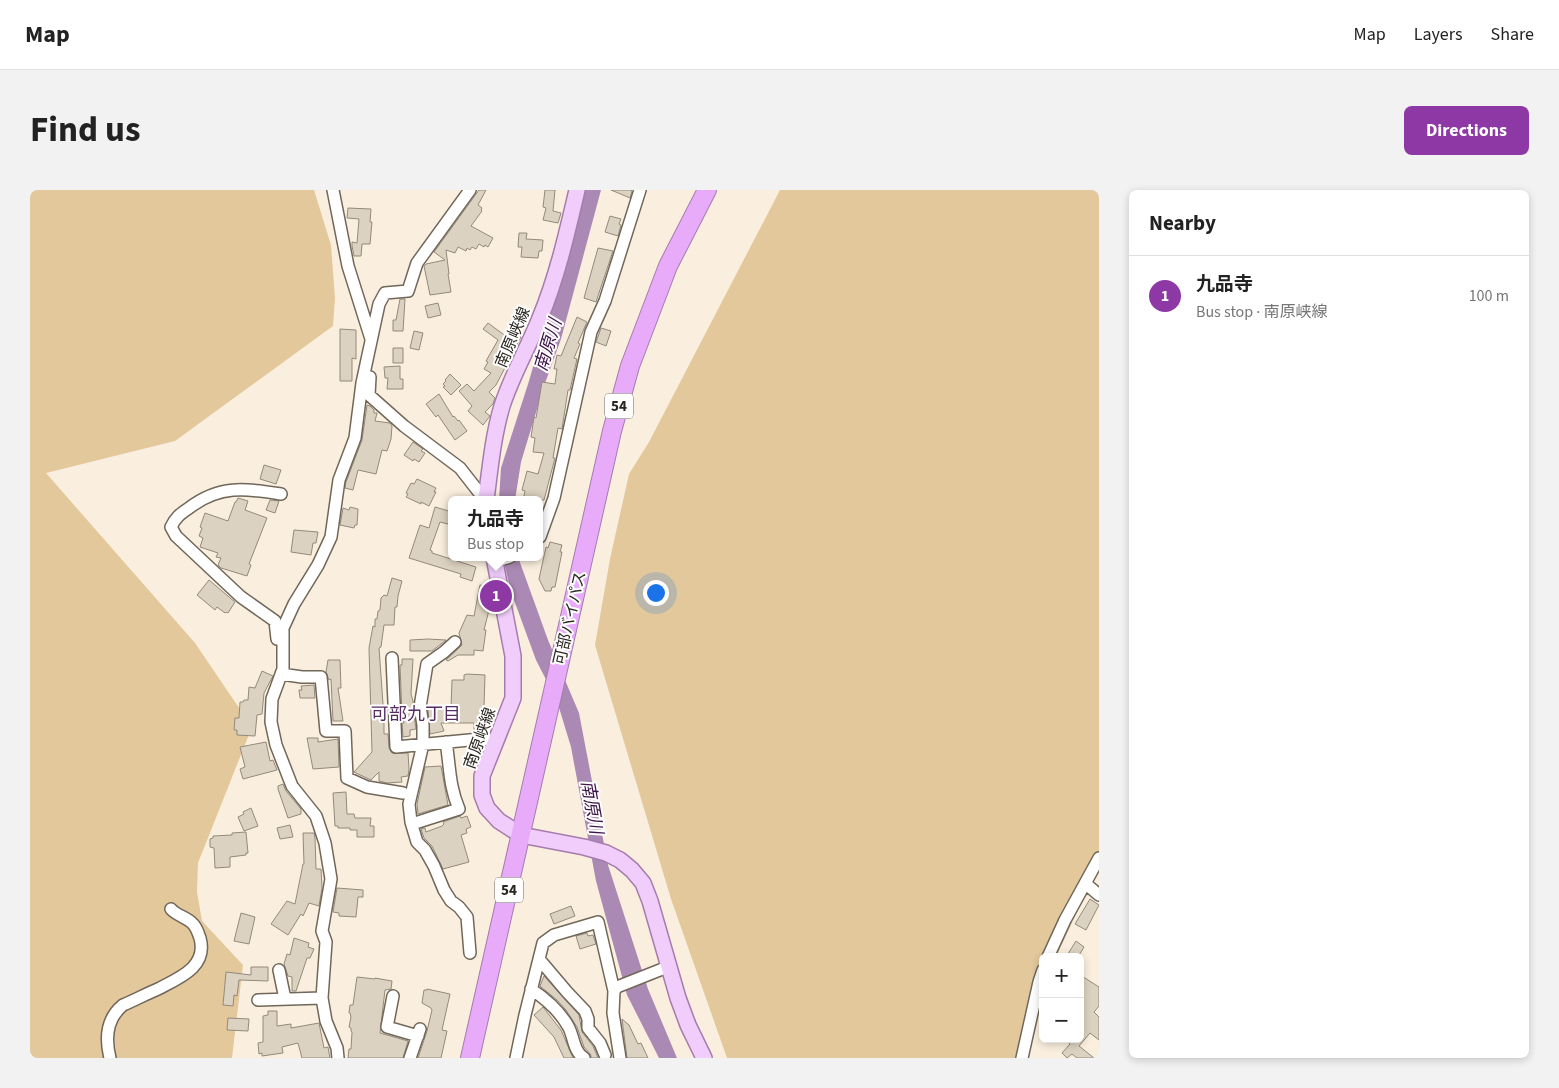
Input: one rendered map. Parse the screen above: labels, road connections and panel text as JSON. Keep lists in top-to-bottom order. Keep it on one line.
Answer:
{"streets":{"highway":["54","可部バイパス"],"main road":["南原峡線"]},"crossings":[["南原峡線","可部バイパス"]],"districts":["可部九丁目"],"water":["南原川"],"page":{"header":"Map","nav":["Map","Layers","Share"],"title":"Find us","buttons":"Directions","heading":"Nearby","list":[{"mark":"1","name":"九品寺","note":"Bus stop · 南原峡線","value":"100 m"}],"popup":["九品寺","Bus stop"],"pins":"1","map_buttons":["+","−"]}}
